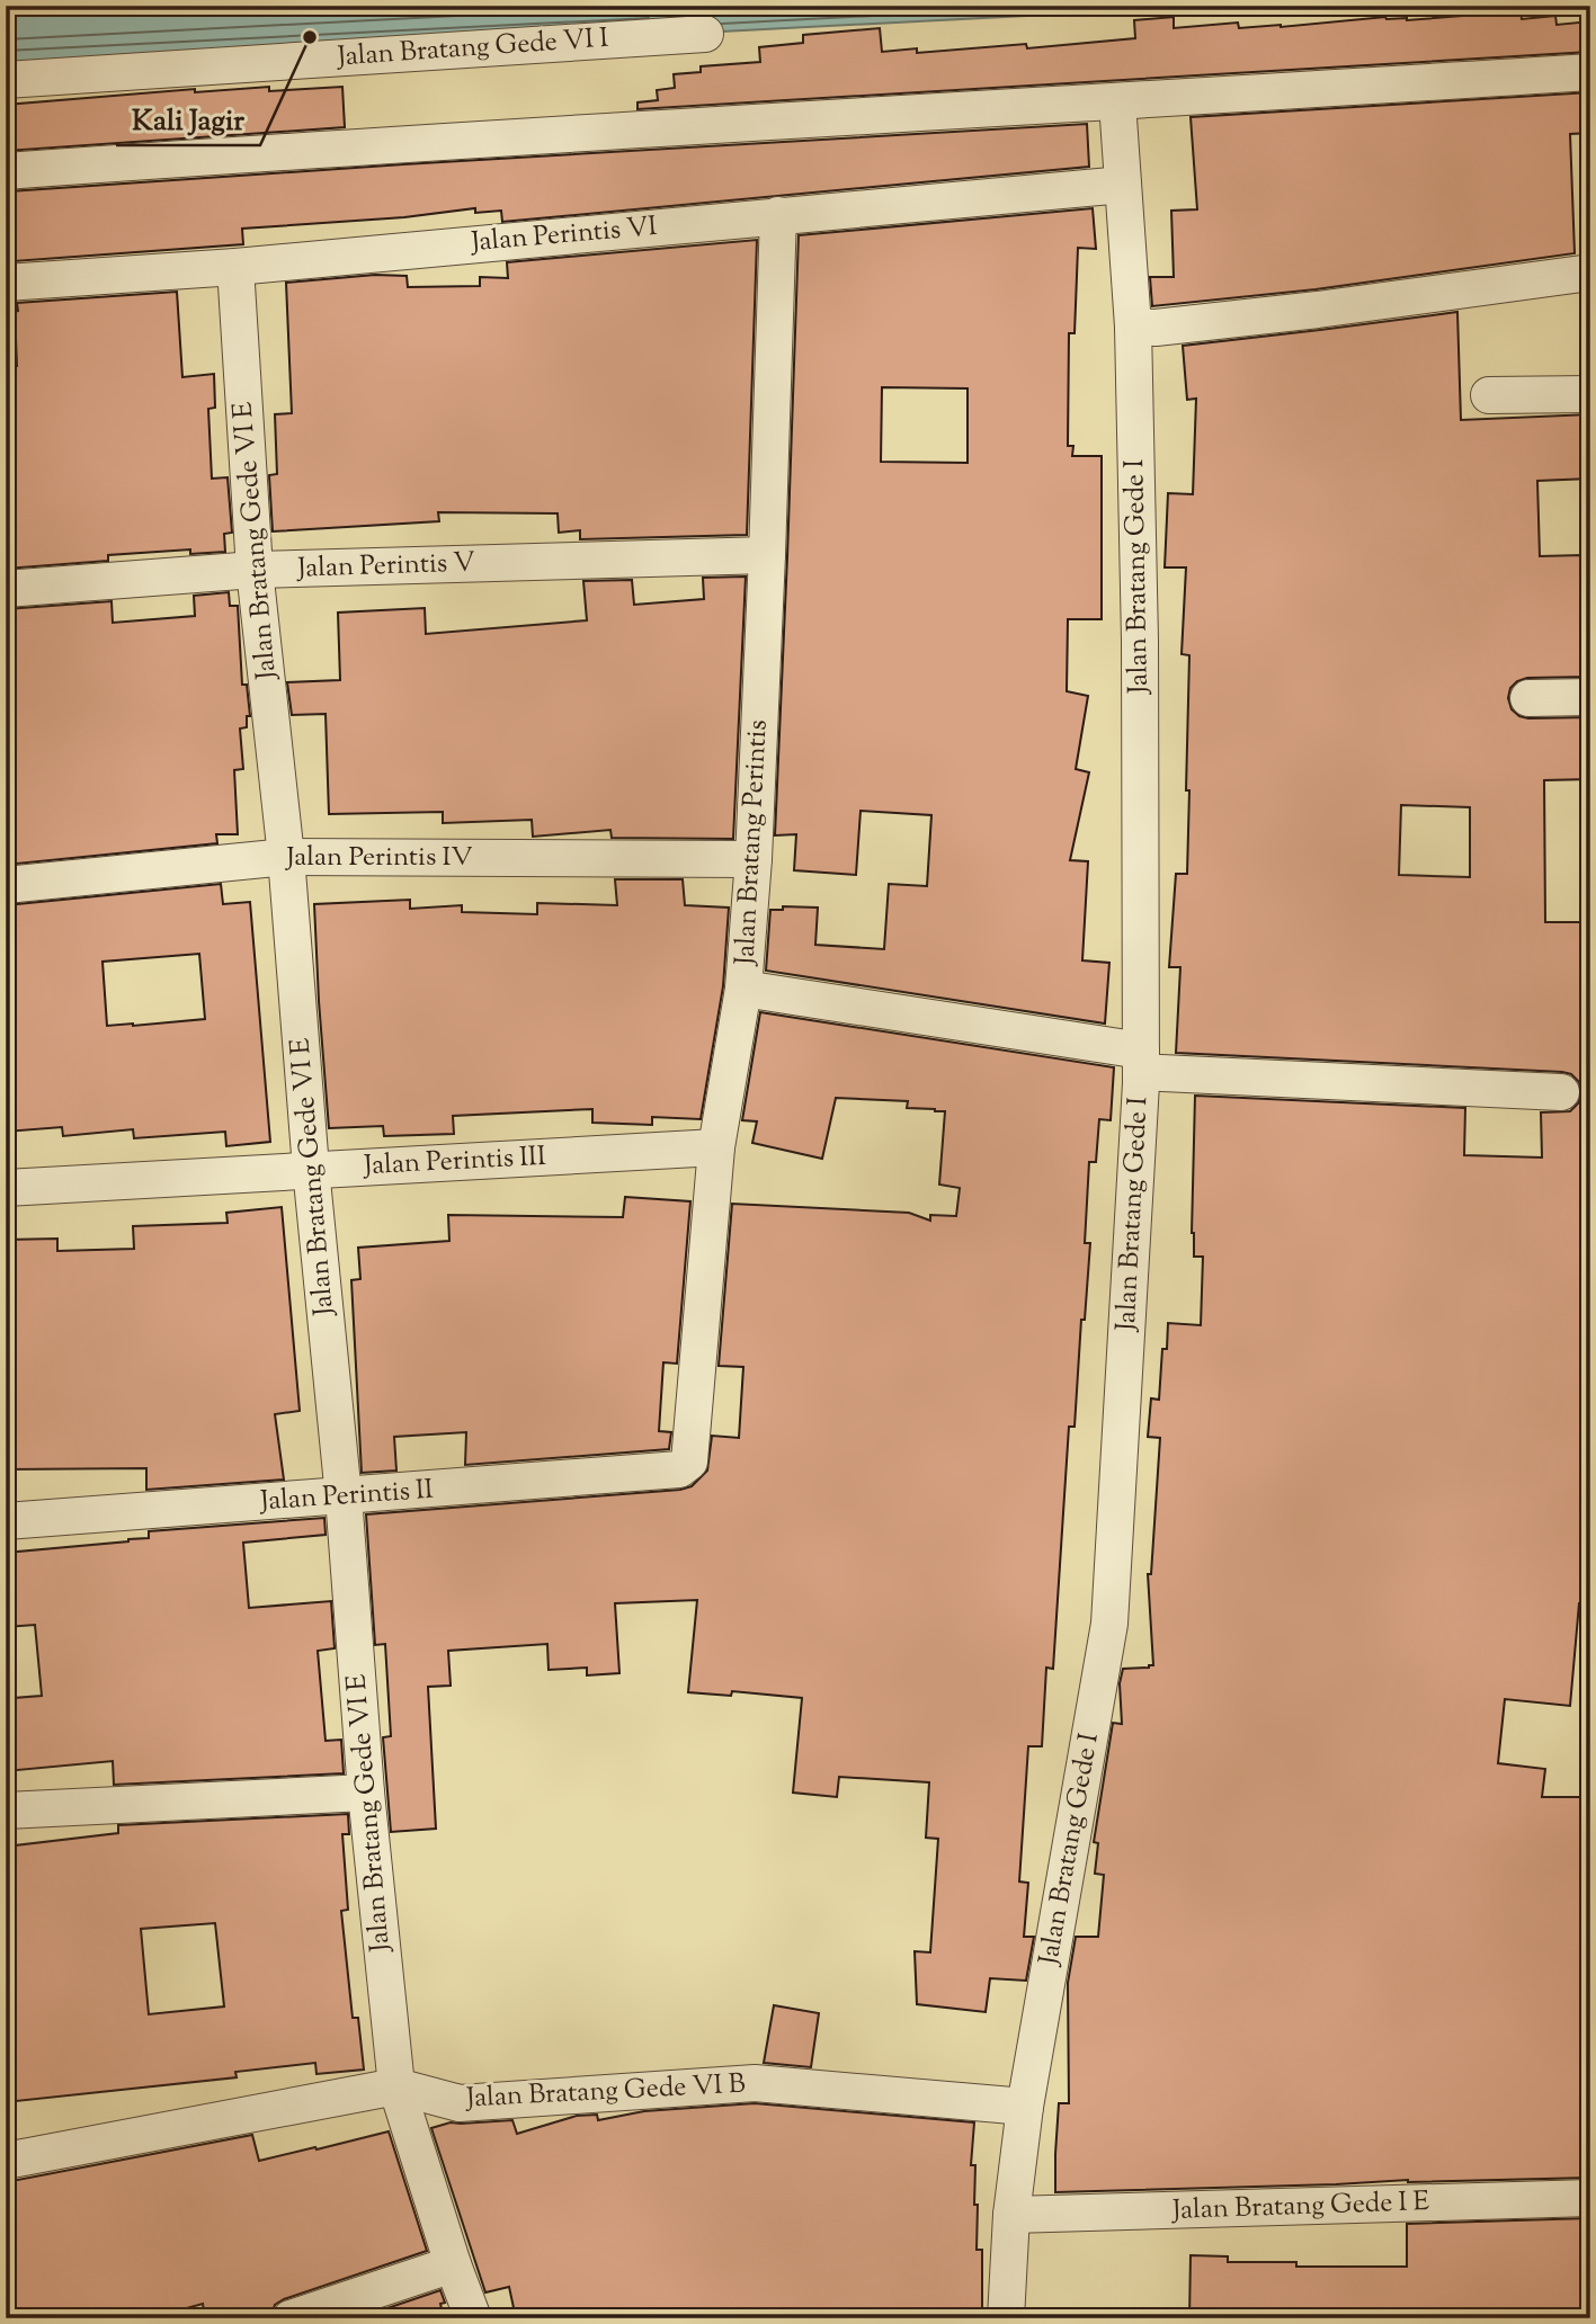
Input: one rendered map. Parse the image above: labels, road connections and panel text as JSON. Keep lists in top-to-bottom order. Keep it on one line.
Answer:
{"streets":{"street":["Jalan Bratang Gede VI I","Jalan Perintis VI","Jalan Bratang Gede VI E","Jalan Perintis V","Jalan Bratang Gede I","Jalan Bratang Perintis","Jalan Perintis IV","Jalan Perintis III","Jalan Perintis II","Jalan Bratang Gede VI B","Jalan Bratang Gede I E"]},"crossings":[["Jalan Perintis VI","Jalan Bratang Gede VI E"],["Jalan Perintis VI","Jalan Bratang Gede I"],["Jalan Perintis VI","Jalan Bratang Perintis"],["Jalan Bratang Gede VI E","Jalan Perintis V"],["Jalan Bratang Gede VI E","Jalan Perintis IV"],["Jalan Bratang Gede VI E","Jalan Perintis III"],["Jalan Bratang Gede VI E","Jalan Perintis II"],["Jalan Bratang Gede VI E","Jalan Bratang Gede VI B"],["Jalan Perintis V","Jalan Bratang Perintis"],["Jalan Bratang Gede I","Jalan Bratang Gede VI B"],["Jalan Bratang Gede I","Jalan Bratang Gede I E"],["Jalan Bratang Perintis","Jalan Perintis IV"],["Jalan Bratang Perintis","Jalan Perintis III"],["Jalan Bratang Perintis","Jalan Perintis II"]],"places":["Kali Jagir"]}
